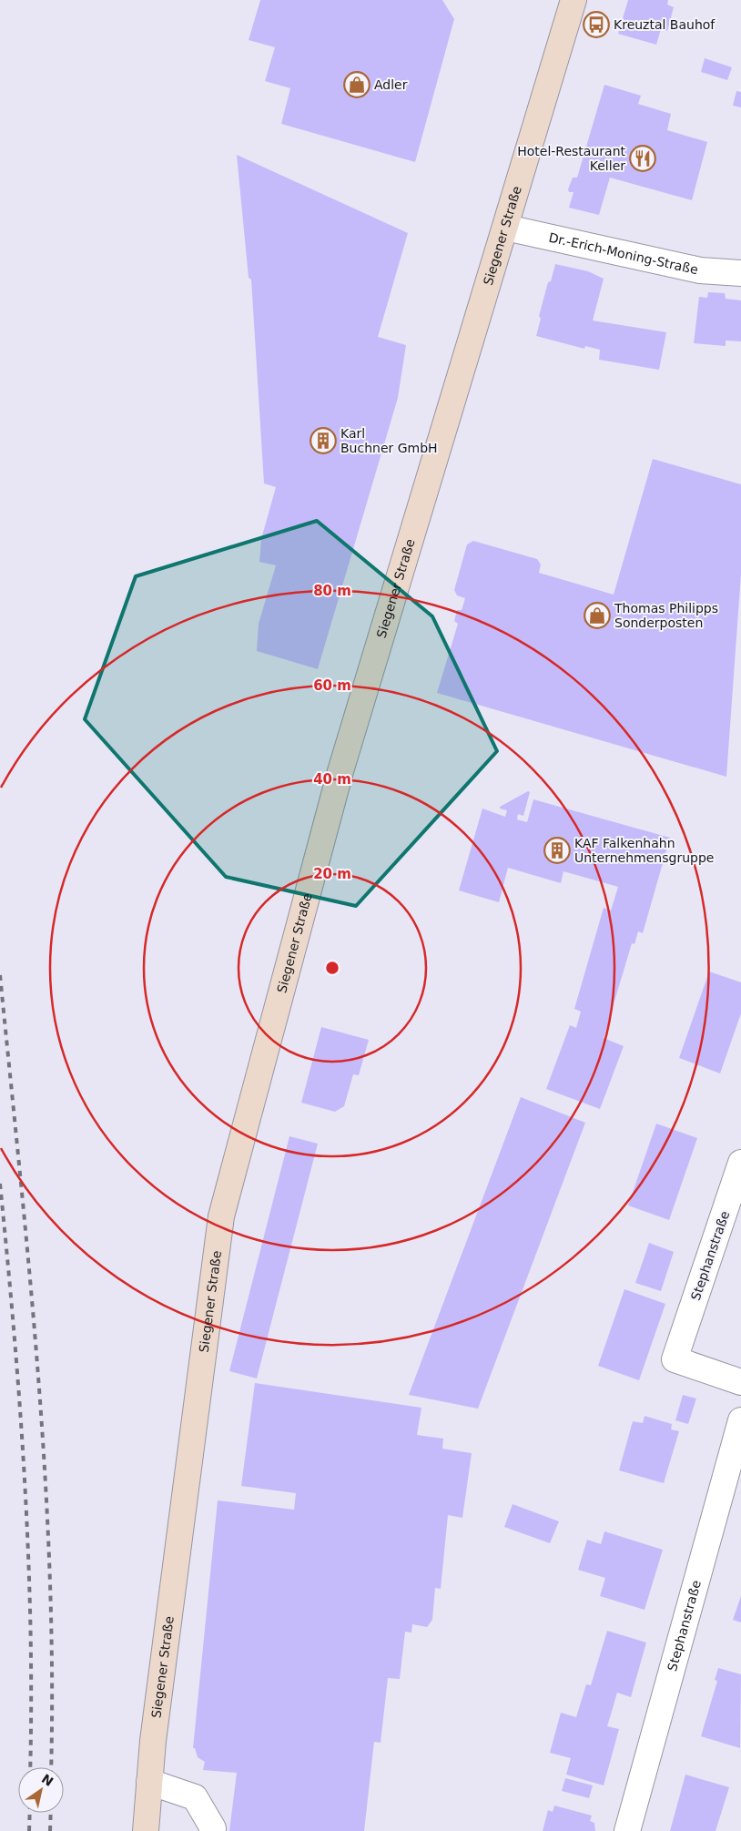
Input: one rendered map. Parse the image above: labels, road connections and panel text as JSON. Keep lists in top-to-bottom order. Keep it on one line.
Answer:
{"streets":{"main road":["Siegener Straße"],"street":["Dr.-Erich-Moning-Straße","Stephanstraße"]},"crossings":[["Siegener Straße","Dr.-Erich-Moning-Straße"]],"places":{"bus stop":["Kreuztal Bauhof"],"shop":["Adler","Thomas Philipps Sonderposten"],"restaurant":["Hotel-Restaurant Keller"],"building":["Karl Buchner GmbH","KAF Falkenhahn Unternehmensgruppe"]},"north":"top right","rings":["80 m","60 m","40 m","20 m"]}
